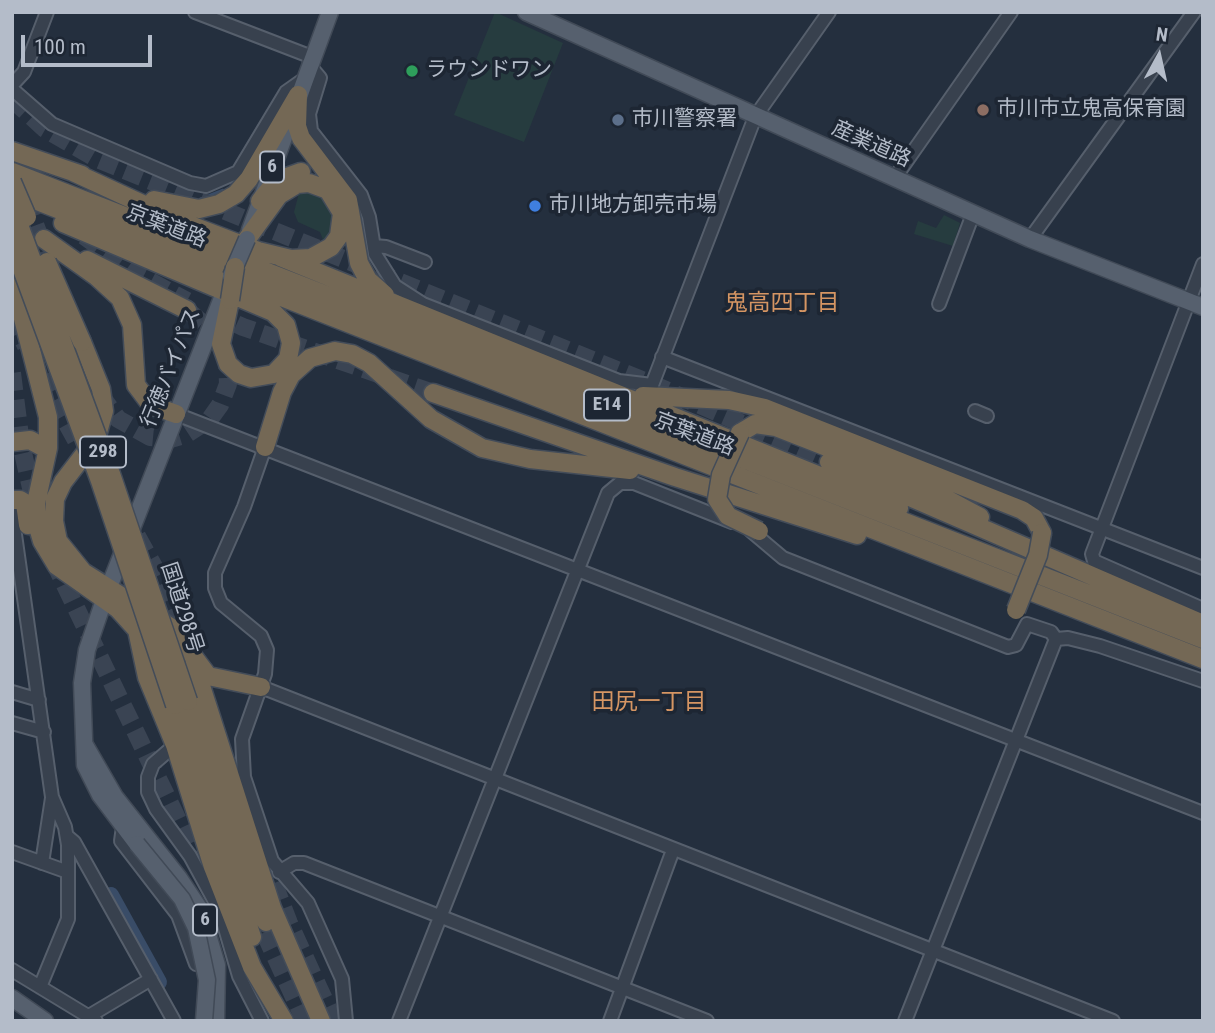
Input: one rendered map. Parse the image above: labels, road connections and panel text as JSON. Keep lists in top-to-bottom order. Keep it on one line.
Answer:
{"streets":{"highway":["京葉道路","E14","298","国道298号"],"main road":["産業道路","6","行徳バイパス"]},"crossings":[["行徳バイパス","298"],["298","国道298号"]],"districts":["鬼高四丁目","田尻一丁目"],"places":["ラウンドワン","市川市立鬼高保育園","市川警察署","市川地方卸売市場"],"scale_bar":"100 m","north":"top"}
